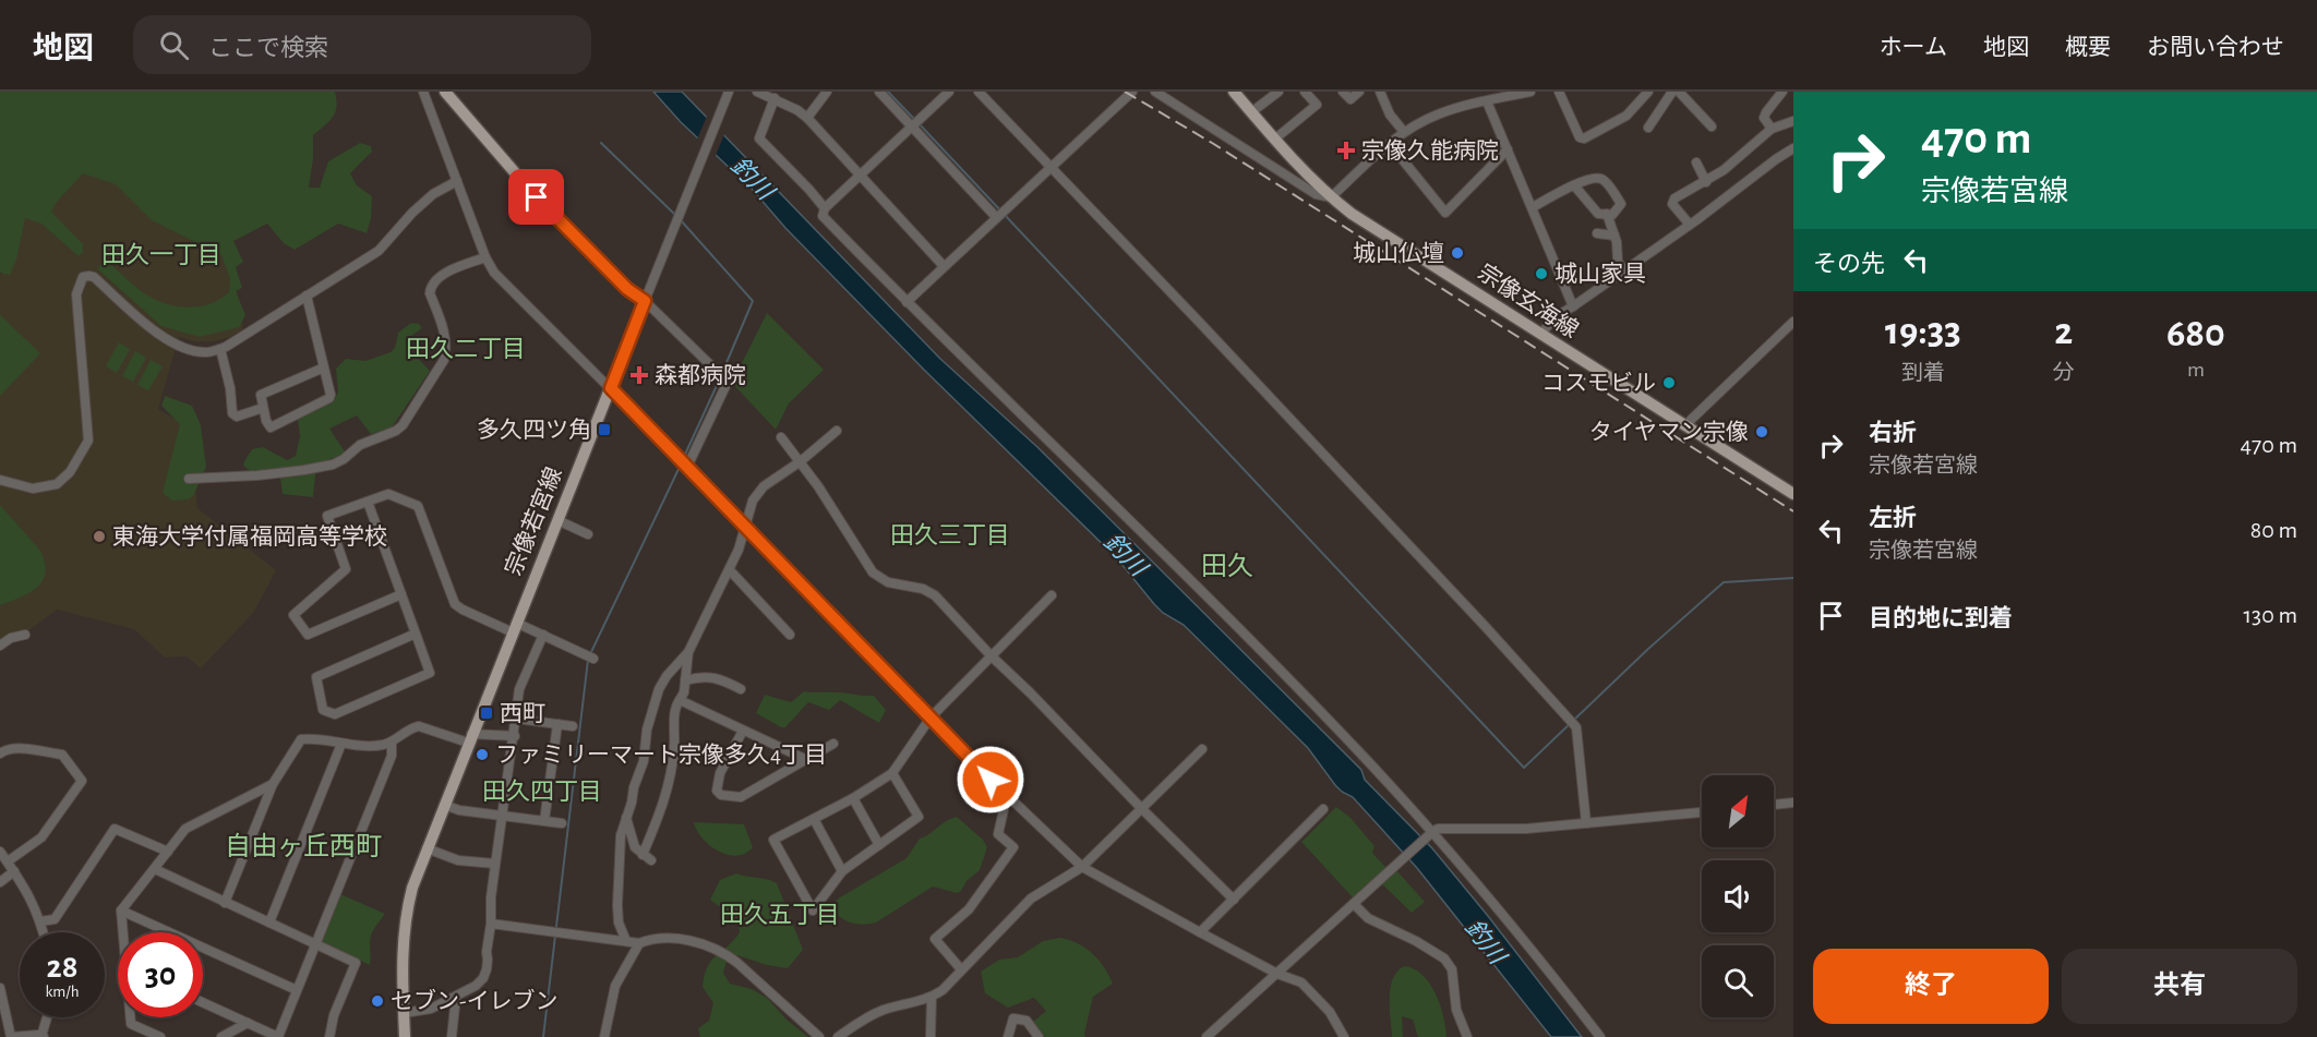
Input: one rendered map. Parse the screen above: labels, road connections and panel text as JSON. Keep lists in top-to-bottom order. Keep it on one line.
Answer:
{"streets":{"main road":["宗像玄海線","宗像若宮線"]},"districts":["田久一丁目","田久二丁目","田久三丁目","田久","田久四丁目","自由ヶ丘西町","田久五丁目"],"water":["釣川"],"places":{"health":["宗像久能病院","森都病院"],"other":["城山仏壇","城山家具","コスモビル","タイヤマン宗像","東海大学付属福岡高等学校","ファミリーマート宗像多久4丁目","セブン-イレブン"],"transit":["多久四ツ角","西町"]},"north":"top right","page":{"header":"地図","search":"ここで検索","nav":["ホーム","地図","概要","お問い合わせ"],"turn":["470 m","宗像若宮線"],"then":"その先","eta":["19:33","到着","2","分","680","m"],"list":[{"name":"右折","note":"宗像若宮線","value":"470 m"},{"name":"左折","note":"宗像若宮線","value":"80 m"},{"name":"目的地に到着","value":"130 m"}],"speed":"28 km/h","limit":"30","buttons":["終了","共有"]}}
